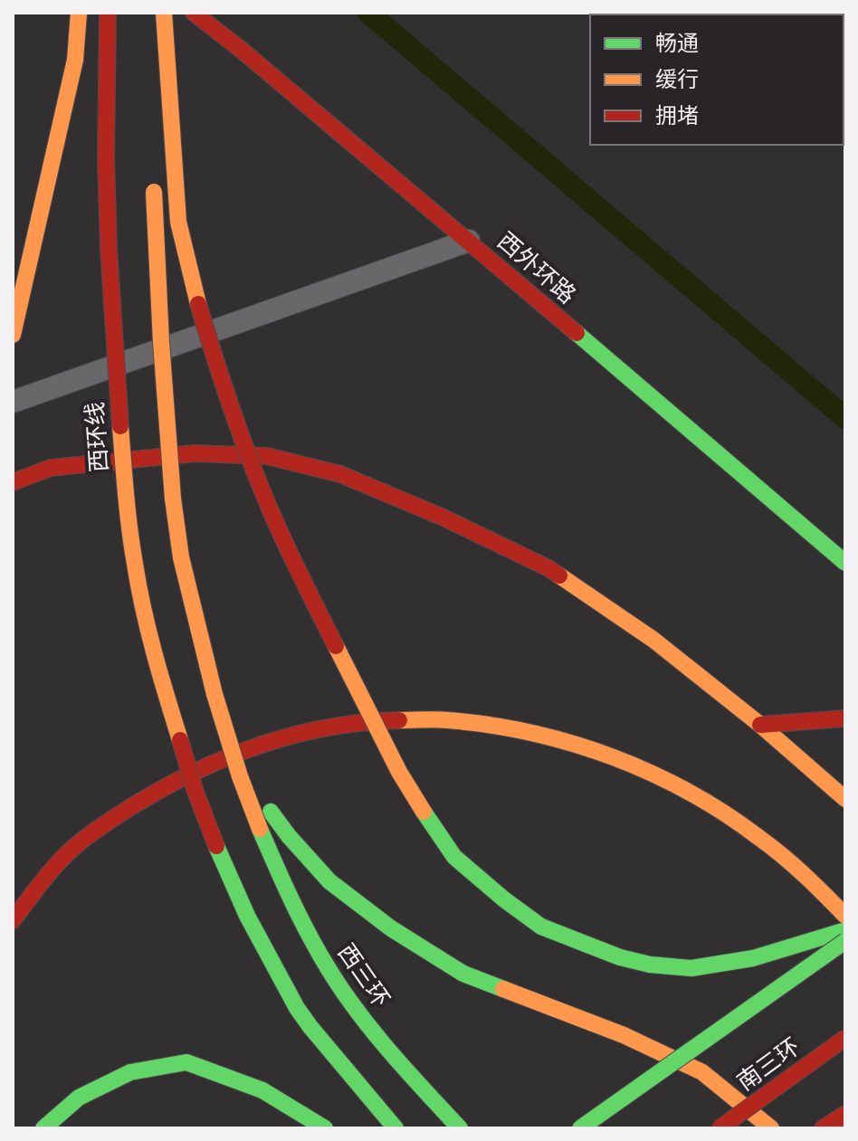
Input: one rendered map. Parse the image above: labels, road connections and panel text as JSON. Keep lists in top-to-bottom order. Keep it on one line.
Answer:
{"streets":{"main road":["西外环路","西环线","西三环","南三环"]},"legend":["畅通","缓行","拥堵"]}
